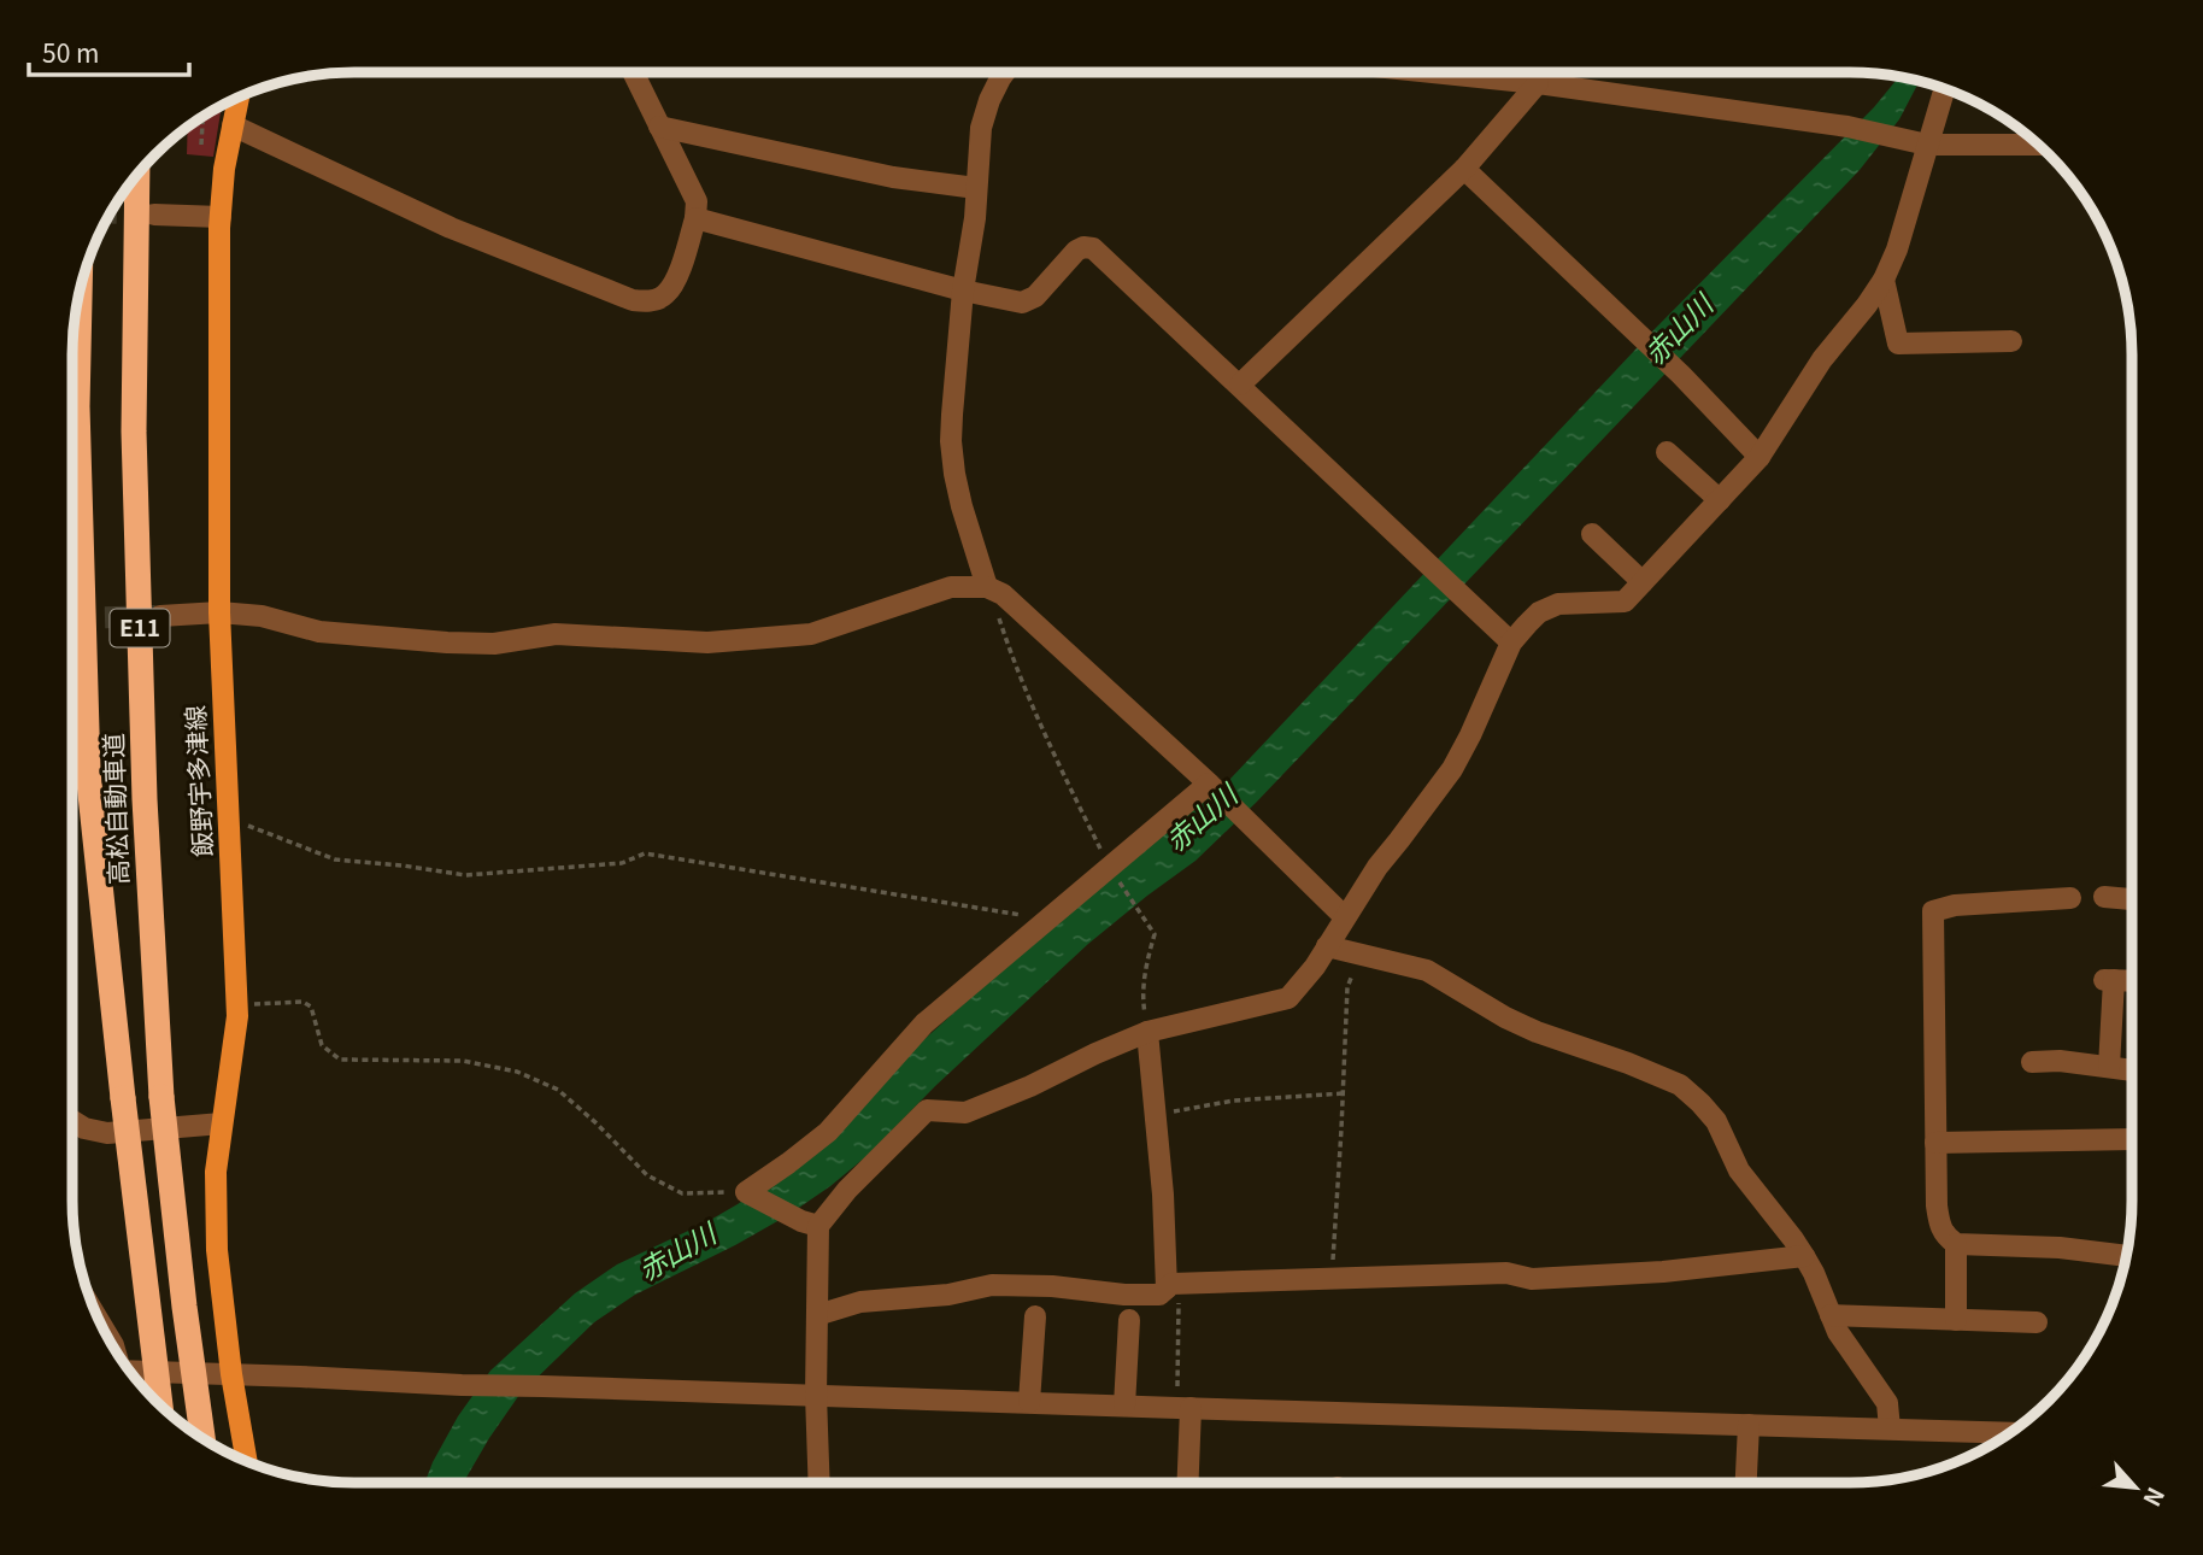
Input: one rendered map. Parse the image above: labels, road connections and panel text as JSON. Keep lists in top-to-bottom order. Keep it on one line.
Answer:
{"streets":{"highway":["E11","高松自動車道"],"main road":["飯野宇多津線"]},"water":["赤山川"],"scale_bar":"50 m","north":"bottom right"}
